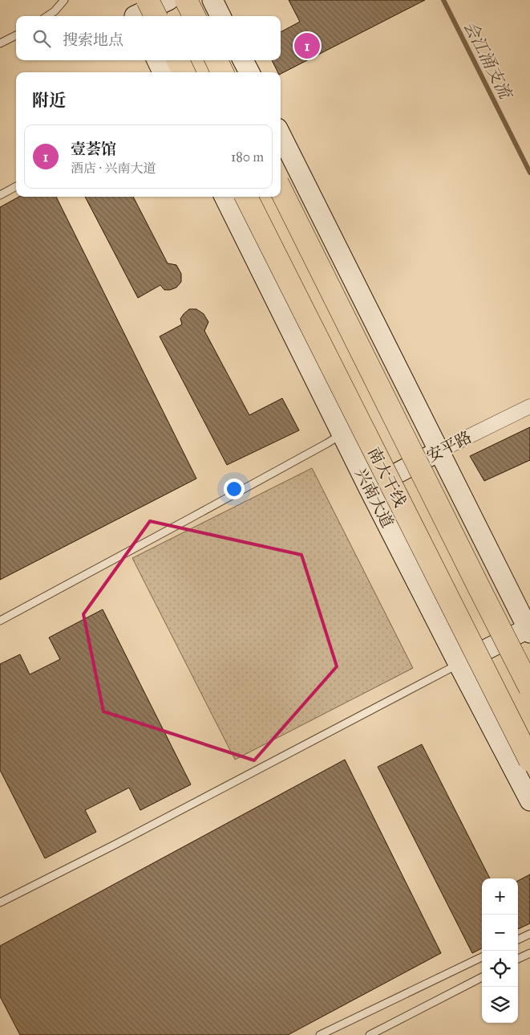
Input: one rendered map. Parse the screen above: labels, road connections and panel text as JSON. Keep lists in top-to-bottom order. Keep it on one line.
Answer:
{"streets":{"highway":["南大干线"],"main road":["安平路","兴南大道"]},"crossings":[["安平路","兴南大道"]],"water":["会江涌支流"],"page":{"search":"搜索地点","pins":"1","heading":"附近","list":[{"mark":"1","name":"壹荟馆","note":"酒店 · 兴南大道","value":"180 m"}],"map_buttons":["+","−"]}}
